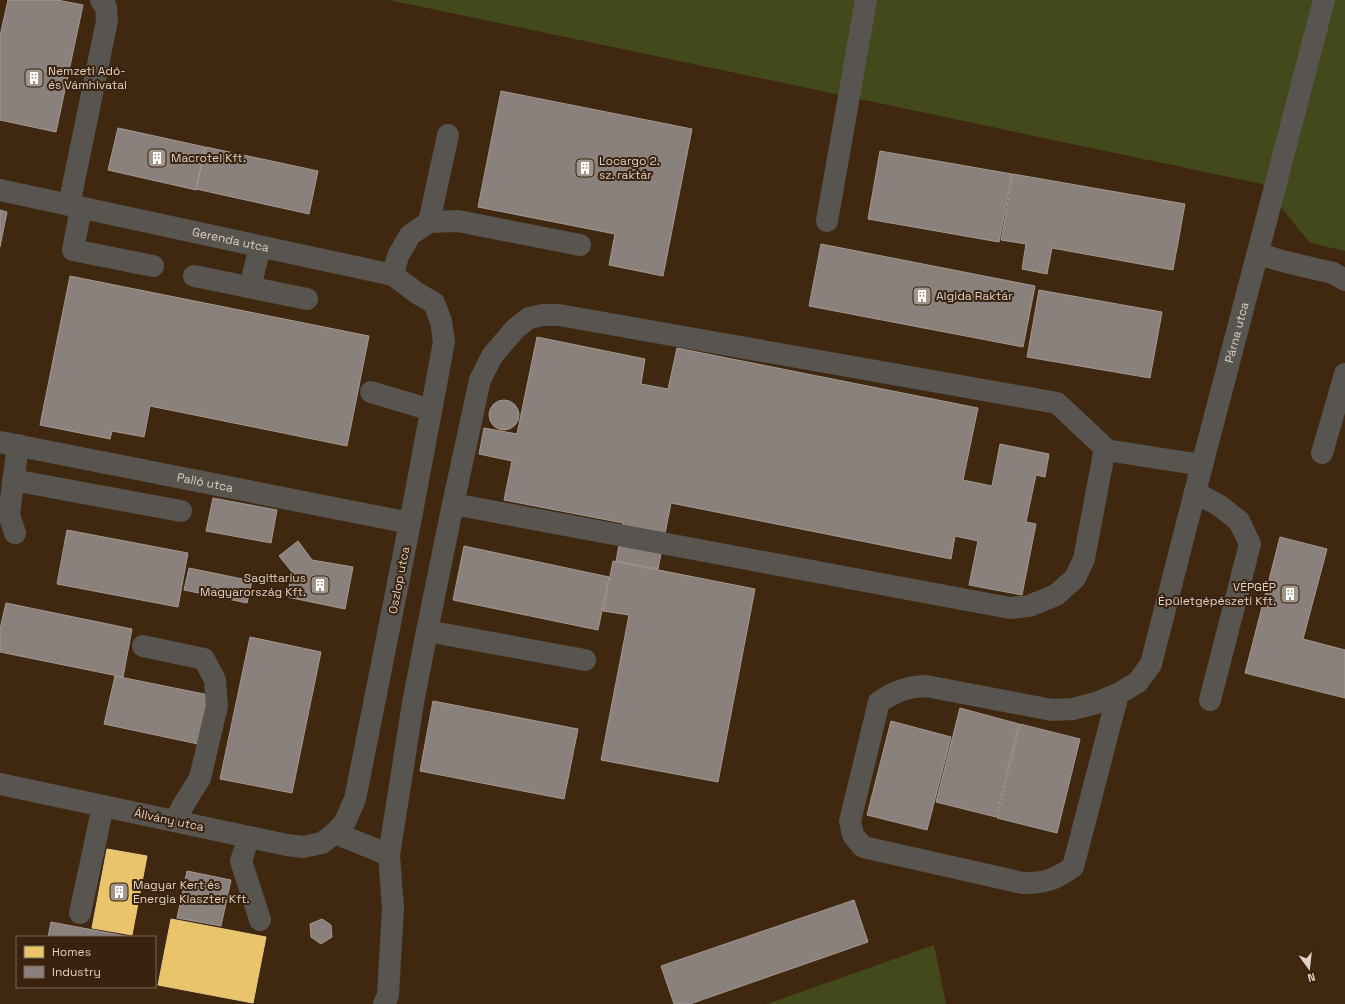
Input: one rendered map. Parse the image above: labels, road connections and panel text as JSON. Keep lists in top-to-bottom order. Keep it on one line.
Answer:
{"streets":{"street":["Gerenda utca","Párna utca","Palló utca","Oszlop utca","Állvány utca"]},"crossings":[["Gerenda utca","Oszlop utca"],["Palló utca","Oszlop utca"],["Oszlop utca","Állvány utca"]],"places":{"building":["Nemzeti Adó- és Vámhivatal","Macrotel Kft.","Locargo 2. sz. raktár","Algida Raktár","Sagittarius Magyarország Kft.","VÉPGÉP Épületgépészeti Kft.","Magyar Kert és Energia Klaszter Kft."]},"legend":["Homes","Industry"],"north":"bottom"}
